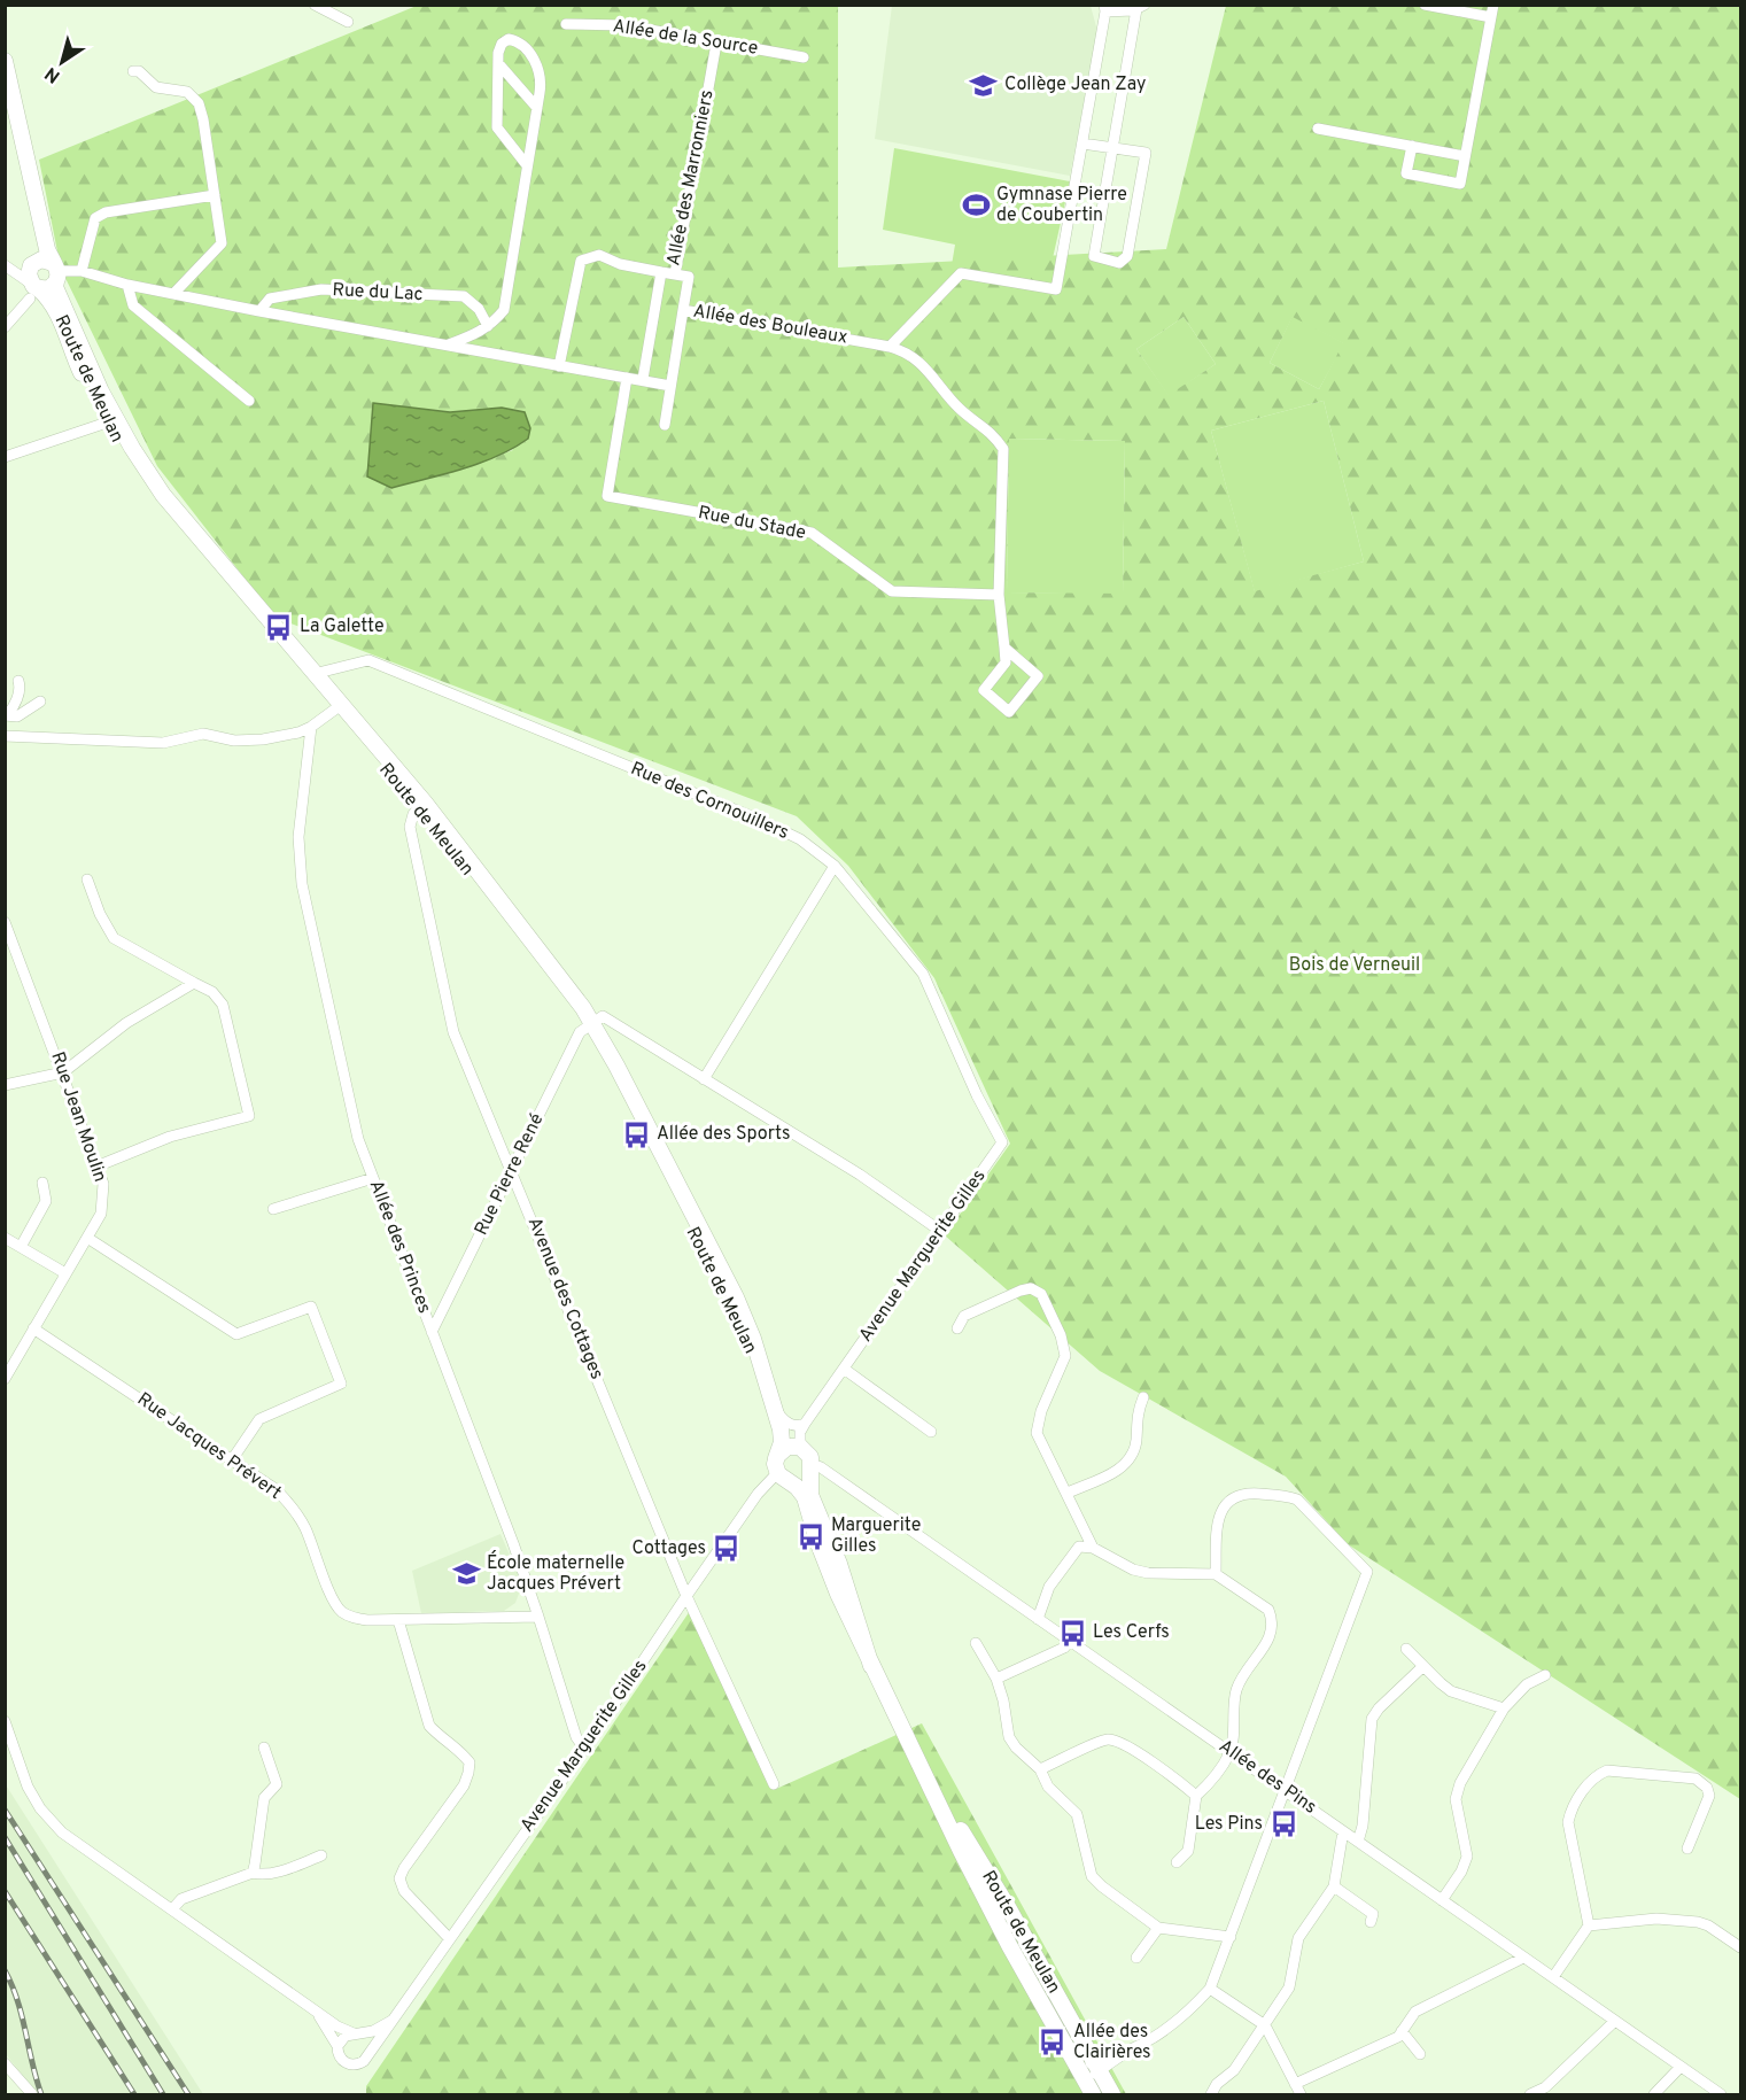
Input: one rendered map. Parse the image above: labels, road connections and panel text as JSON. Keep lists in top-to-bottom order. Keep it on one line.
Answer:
{"streets":{"main road":["Route de Meulan"],"street":["Allée de la Source","Allée des Marronniers","Rue du Lac","Allée des Bouleaux","Rue du Stade","Rue des Cornouillers","Rue Jean Moulin","Rue Pierre René","Allée des Princes","Avenue Marguerite Gilles","Avenue des Cottages","Rue Jacques Prévert","Allée des Pins"]},"crossings":[["Allée de la Source","Allée des Marronniers"],["Allée des Bouleaux","Rue du Stade"],["Route de Meulan","Rue des Cornouillers"],["Route de Meulan","Rue Pierre René"],["Route de Meulan","Avenue Marguerite Gilles"],["Route de Meulan","Avenue des Cottages"],["Route de Meulan","Allée des Pins"],["Rue des Cornouillers","Avenue Marguerite Gilles"],["Rue Jean Moulin","Rue Jacques Prévert"],["Rue Pierre René","Allée des Princes"],["Rue Pierre René","Avenue des Cottages"],["Allée des Princes","Avenue Marguerite Gilles"],["Allée des Princes","Rue Jacques Prévert"],["Avenue Marguerite Gilles","Avenue des Cottages"],["Avenue Marguerite Gilles","Allée des Pins"]],"parks":["Bois de Verneuil"],"places":{"school or university":["Collège Jean Zay","École maternelle Jacques Prévert"],"sports":["Gymnase Pierre de Coubertin"],"bus stop":["La Galette","Allée des Sports","Marguerite Gilles","Cottages","Les Cerfs","Les Pins","Allée des Clairières"]},"north":"bottom left"}
